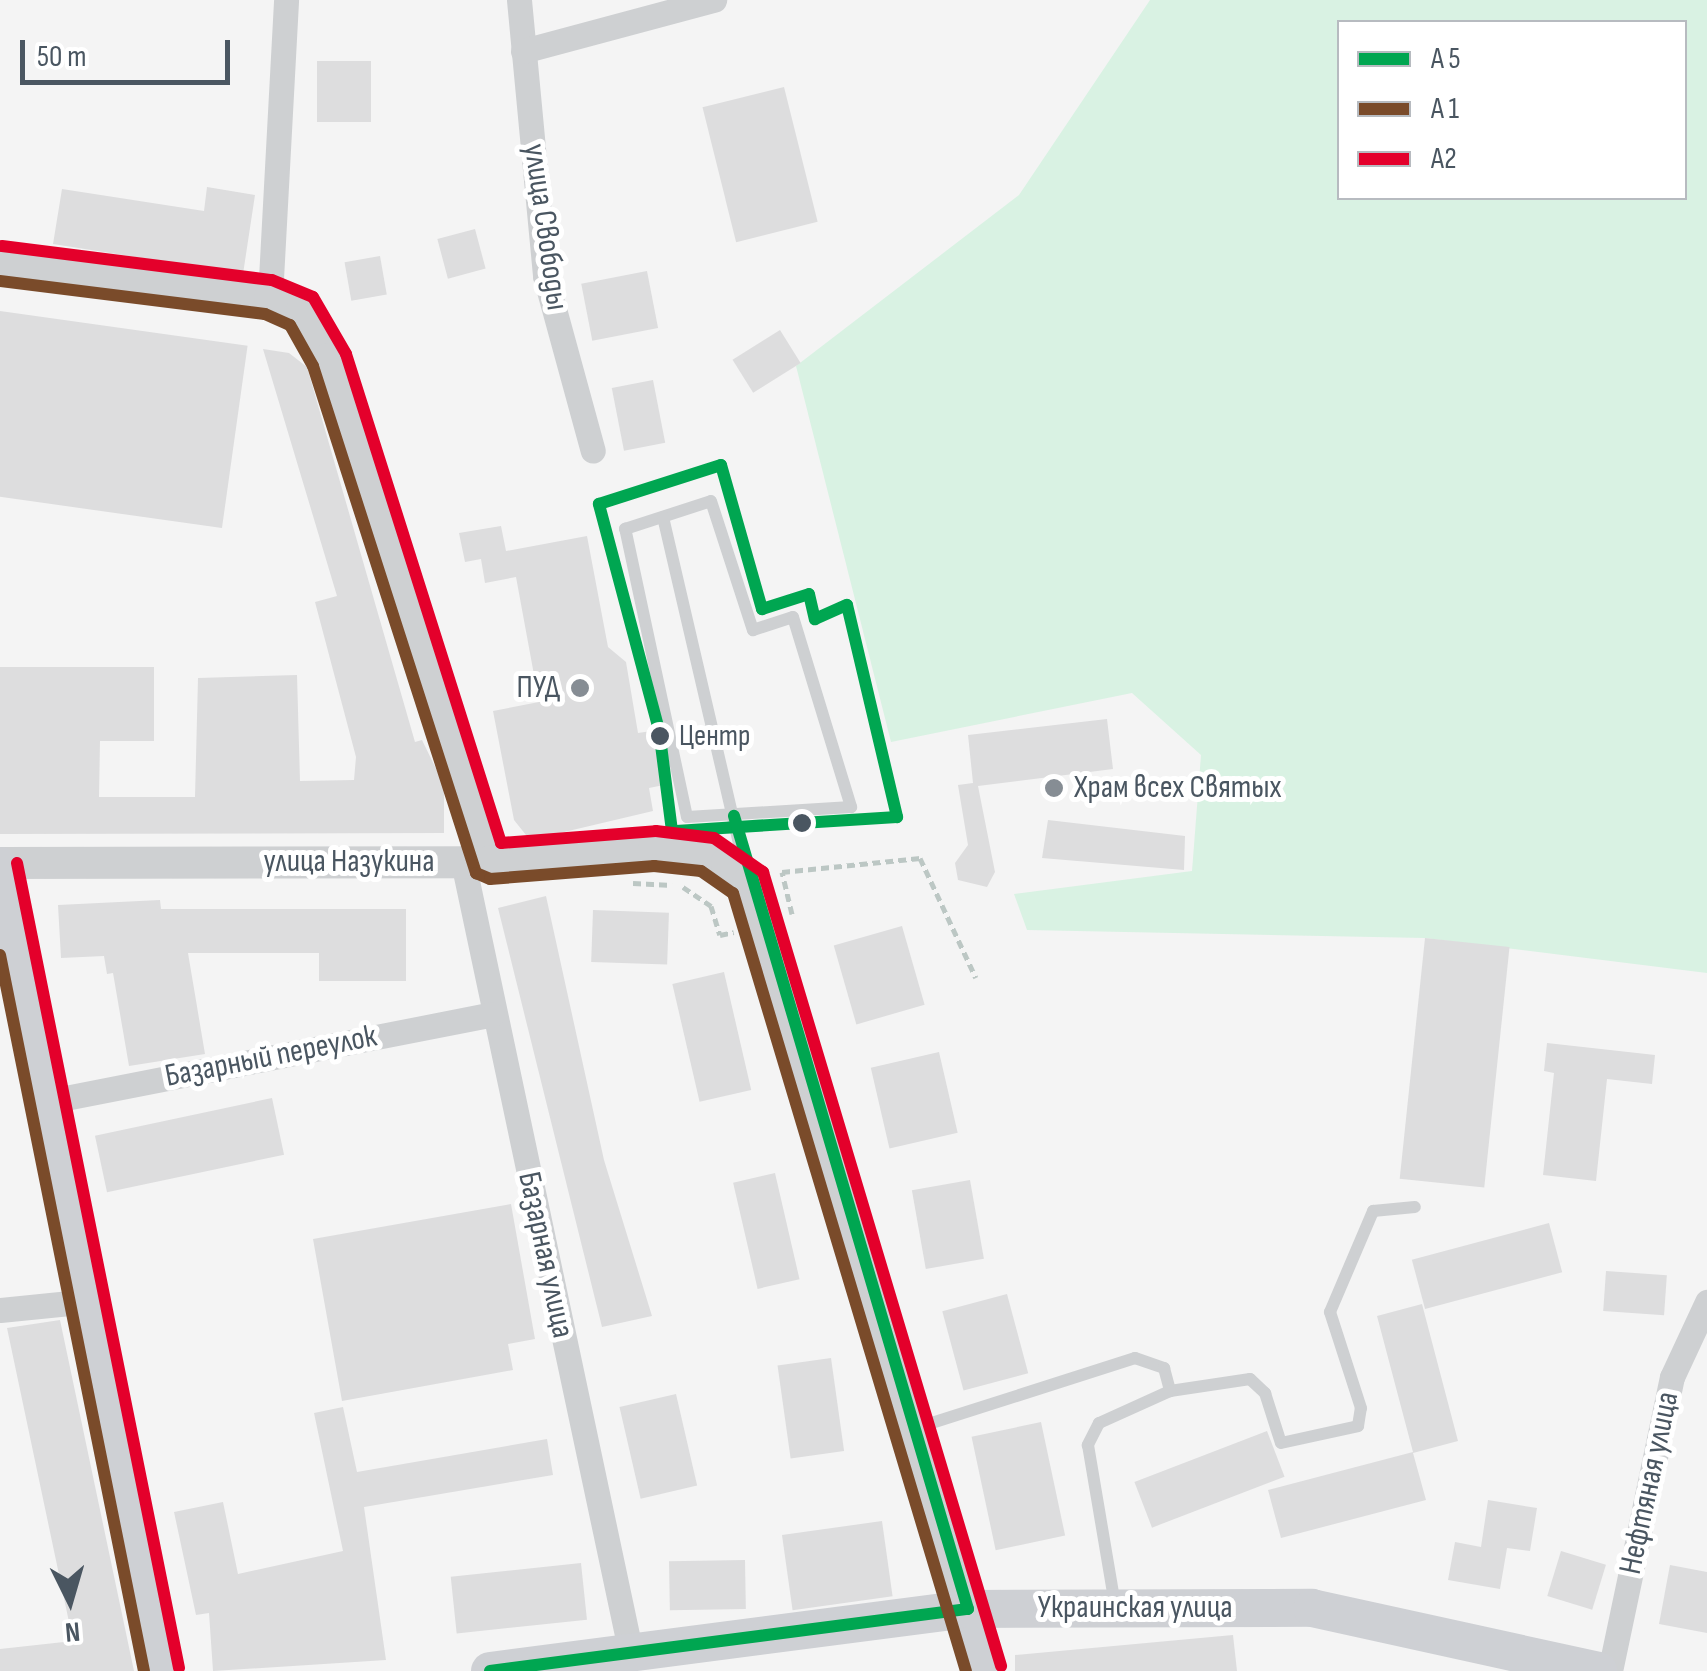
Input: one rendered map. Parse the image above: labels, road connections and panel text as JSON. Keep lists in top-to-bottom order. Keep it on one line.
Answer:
{"streets":{"main road":["Украинская улица"],"street":["улица Свободы","улица Назукина","Базарный переулок","Базарная улица","Нефтяная улица"]},"crossings":[["улица Назукина","Базарная улица"],["Базарный переулок","Базарная улица"],["Базарная улица","Украинская улица"]],"places":["ПУД","Центр","Храм всех Святых"],"lines":["transit line A2"],"legend":["A 5","A 1","A2"],"scale_bar":"50 m","north":"bottom"}
